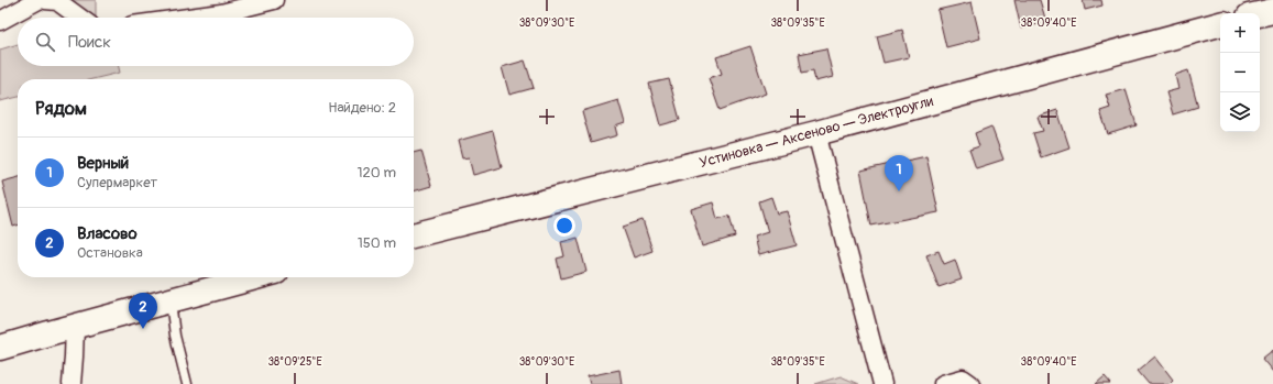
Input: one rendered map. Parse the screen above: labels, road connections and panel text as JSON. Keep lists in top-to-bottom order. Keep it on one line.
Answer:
{"streets":{"main road":["Устиновка — Аксеново — Электроугли"]},"page":{"map_buttons":["+","−"],"search":"Поиск","heading":["Рядом","Найдено: 2"],"list":[{"mark":"1","name":"Верный","note":"Супермаркет","value":"120 m"},{"mark":"2","name":"Власово","note":"Остановка","value":"150 m"}],"pins":["1","2"]},"coordinates":["38°09'30\"E","38°09'35\"E","38°09'40\"E","38°09'25\"E"]}
